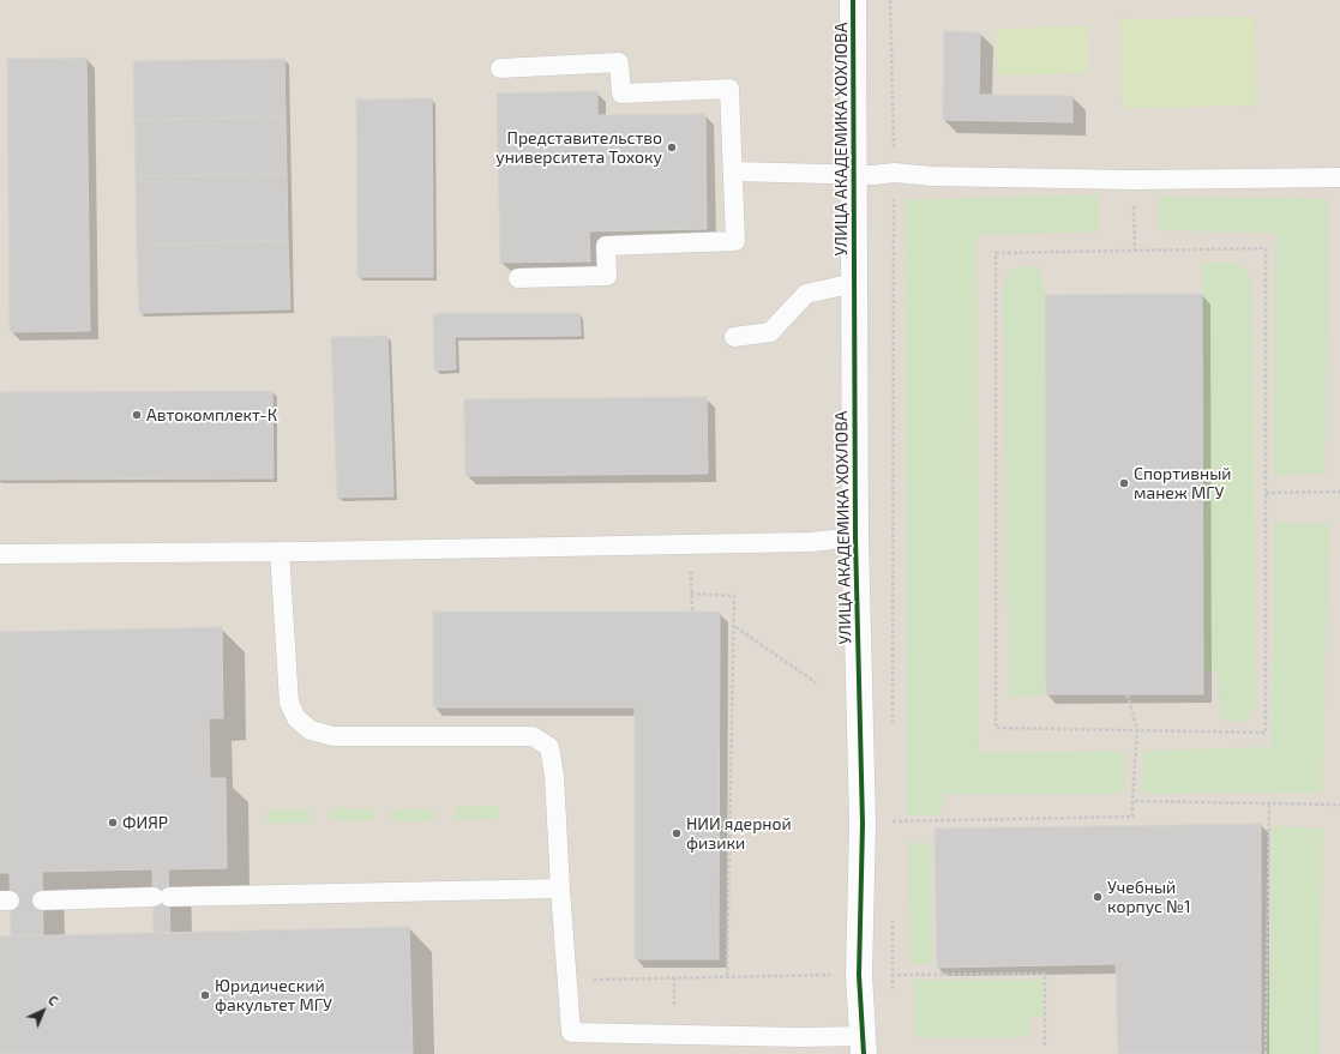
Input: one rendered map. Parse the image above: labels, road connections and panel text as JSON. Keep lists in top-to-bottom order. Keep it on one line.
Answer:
{"streets":{"street":["УЛИЦА АКАДЕМИКА ХОХЛОВА"]},"places":["Представительство университета Тохоку","Автокомплект-К","Спортивный манеж МГУ","ФИЯР","НИИ ядерной физики","Учебный корпус №1","Юридический факультет МГУ"],"north":"top right"}
